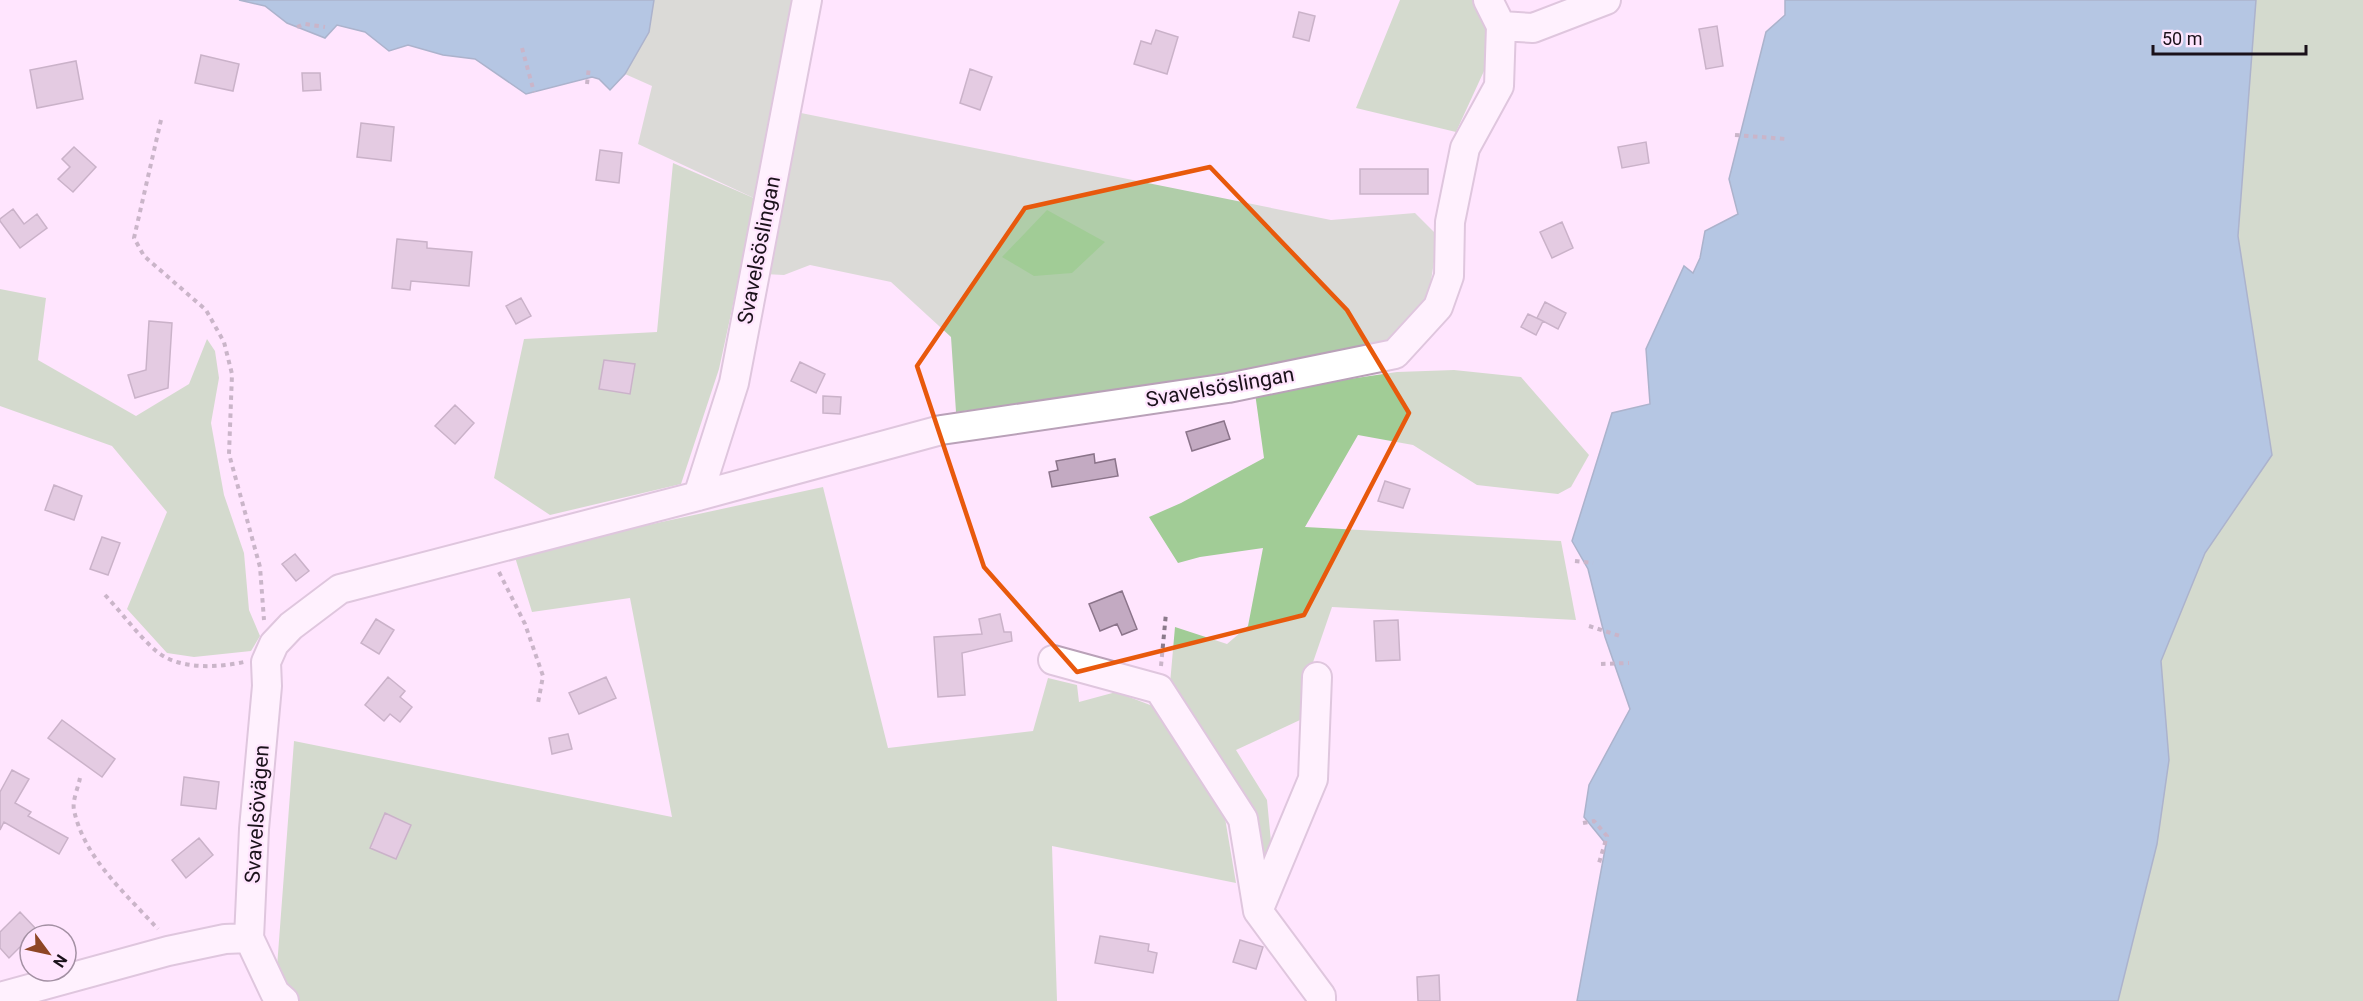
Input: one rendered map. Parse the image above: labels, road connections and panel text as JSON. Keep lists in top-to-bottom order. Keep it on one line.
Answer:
{"streets":{"street":["Svavelsöslingan","Svavelsövägen"]},"crossings":[["Svavelsöslingan","Svavelsövägen"]],"scale_bar":"50 m","north":"bottom right"}
